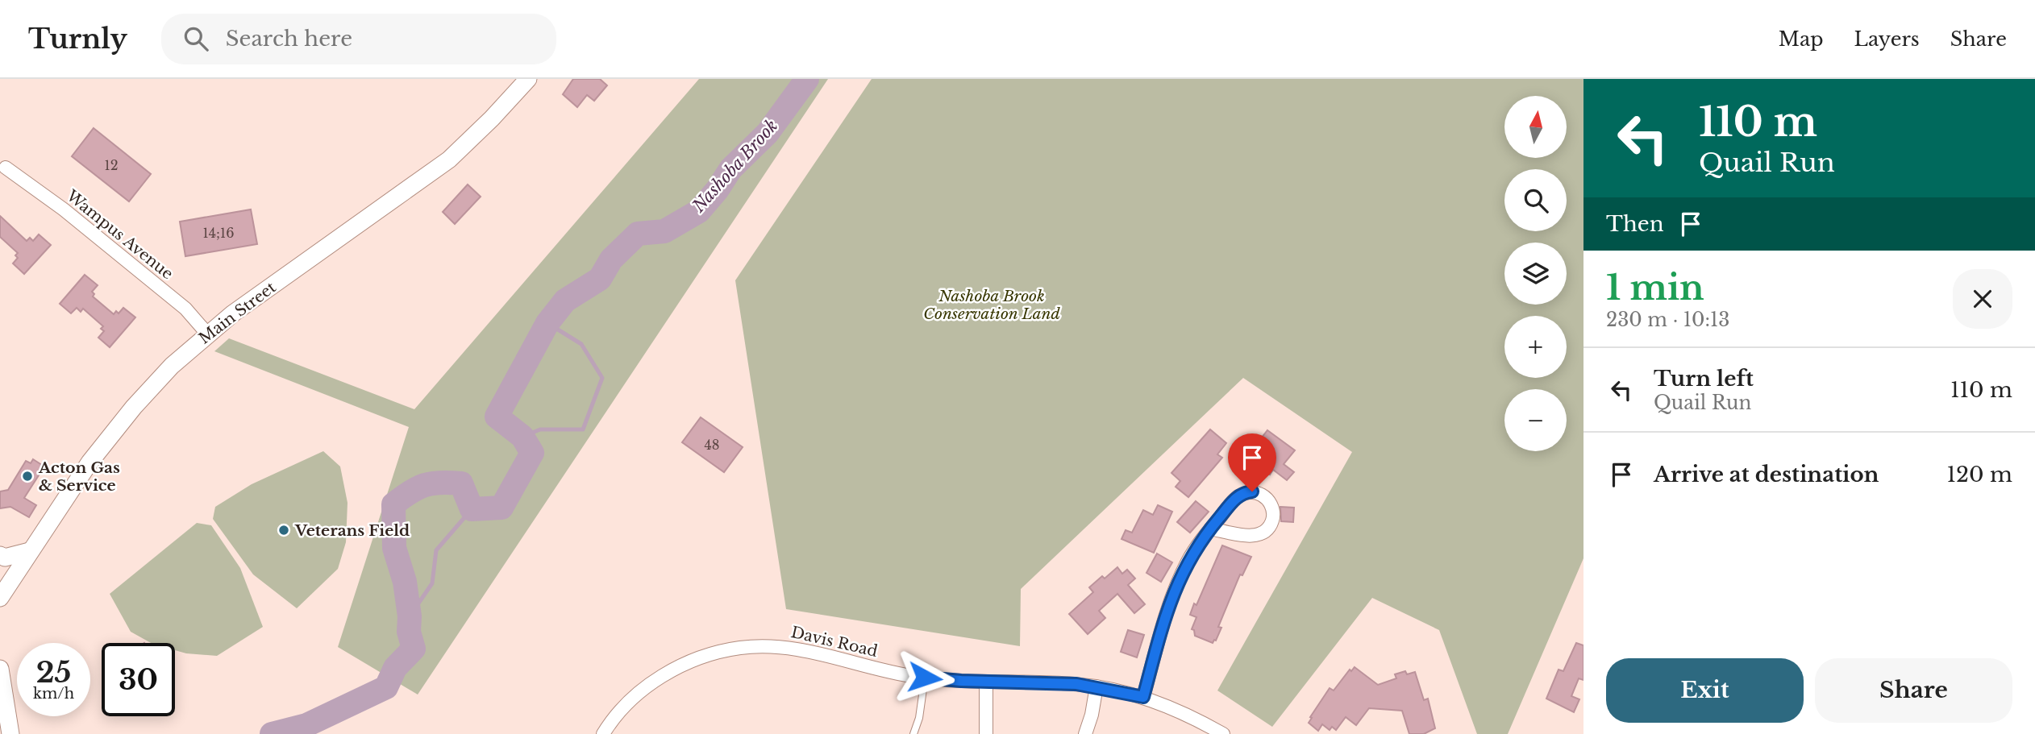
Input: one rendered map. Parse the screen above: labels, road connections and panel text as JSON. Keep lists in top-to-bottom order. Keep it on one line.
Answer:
{"streets":{"main road":["Main Street"],"street":["Wampus Avenue","Davis Road"]},"crossings":[["Wampus Avenue","Main Street"]],"water":["Nashoba Brook"],"parks":["Nashoba Brook Conservation Land"],"places":["Acton Gas & Service","Veterans Field"],"house_numbers":["12","14;16","48"],"north":"top","page":{"header":"Turnly","search":"Search here","nav":["Map","Layers","Share"],"turn":["110 m","Quail Run"],"map_buttons":["+","−"],"then":"Then","heading":["1 min","230 m · 10:13"],"list":[{"name":"Turn left","note":"Quail Run","value":"110 m"},{"name":"Arrive at destination","value":"120 m"}],"speed":"25 km/h","limit":"30","buttons":["Exit","Share"]}}
